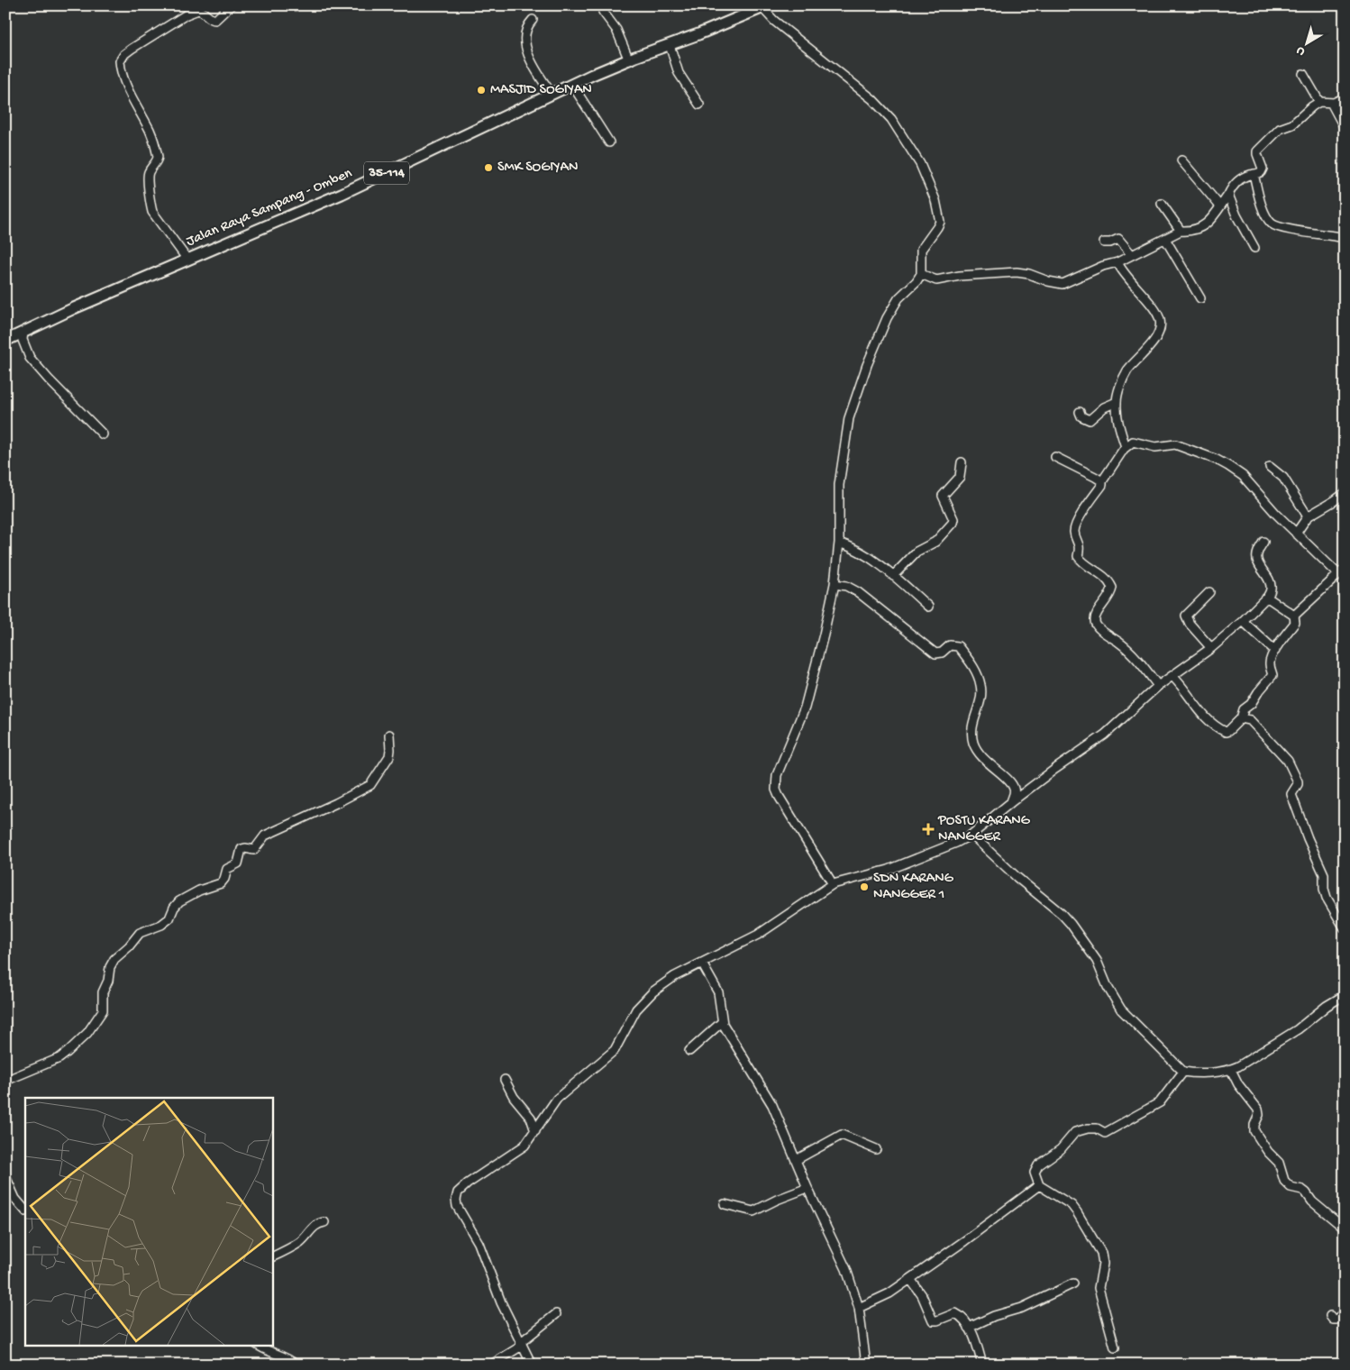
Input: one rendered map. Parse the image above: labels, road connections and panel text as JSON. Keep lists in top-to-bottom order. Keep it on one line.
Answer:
{"streets":{"main road":["35-114","Jalan Raya Sampang - Omben"]},"places":{"other":["MASJID SOGIYAN","SMK SOGIYAN","SDN KARANG NANGGER 1"],"health":["POSTU KARANG NANGGER"]},"north":"bottom left"}
